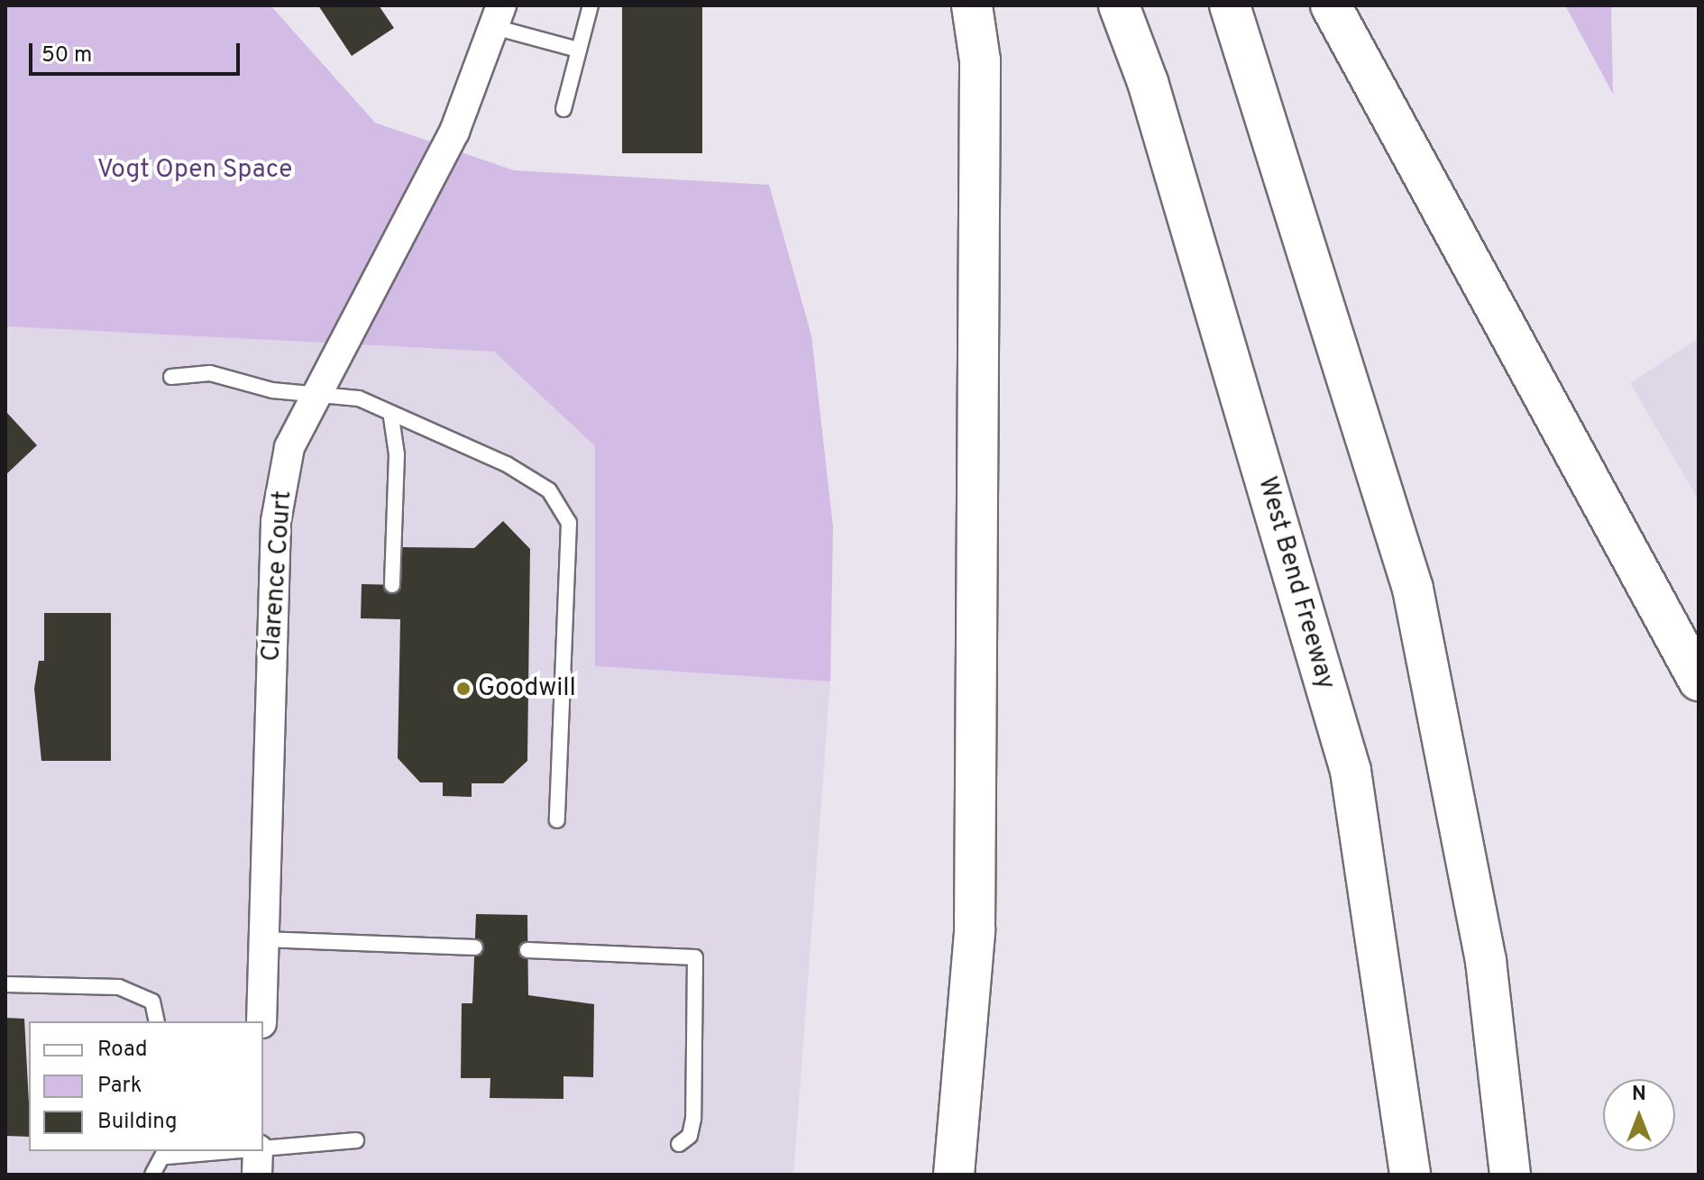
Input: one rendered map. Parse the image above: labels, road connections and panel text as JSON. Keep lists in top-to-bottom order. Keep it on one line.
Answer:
{"streets":{"highway":["West Bend Freeway"],"street":["Clarence Court"]},"parks":["Vogt Open Space"],"places":["Goodwill"],"legend":["Road","Park","Building"],"scale_bar":"50 m","north":"top"}
